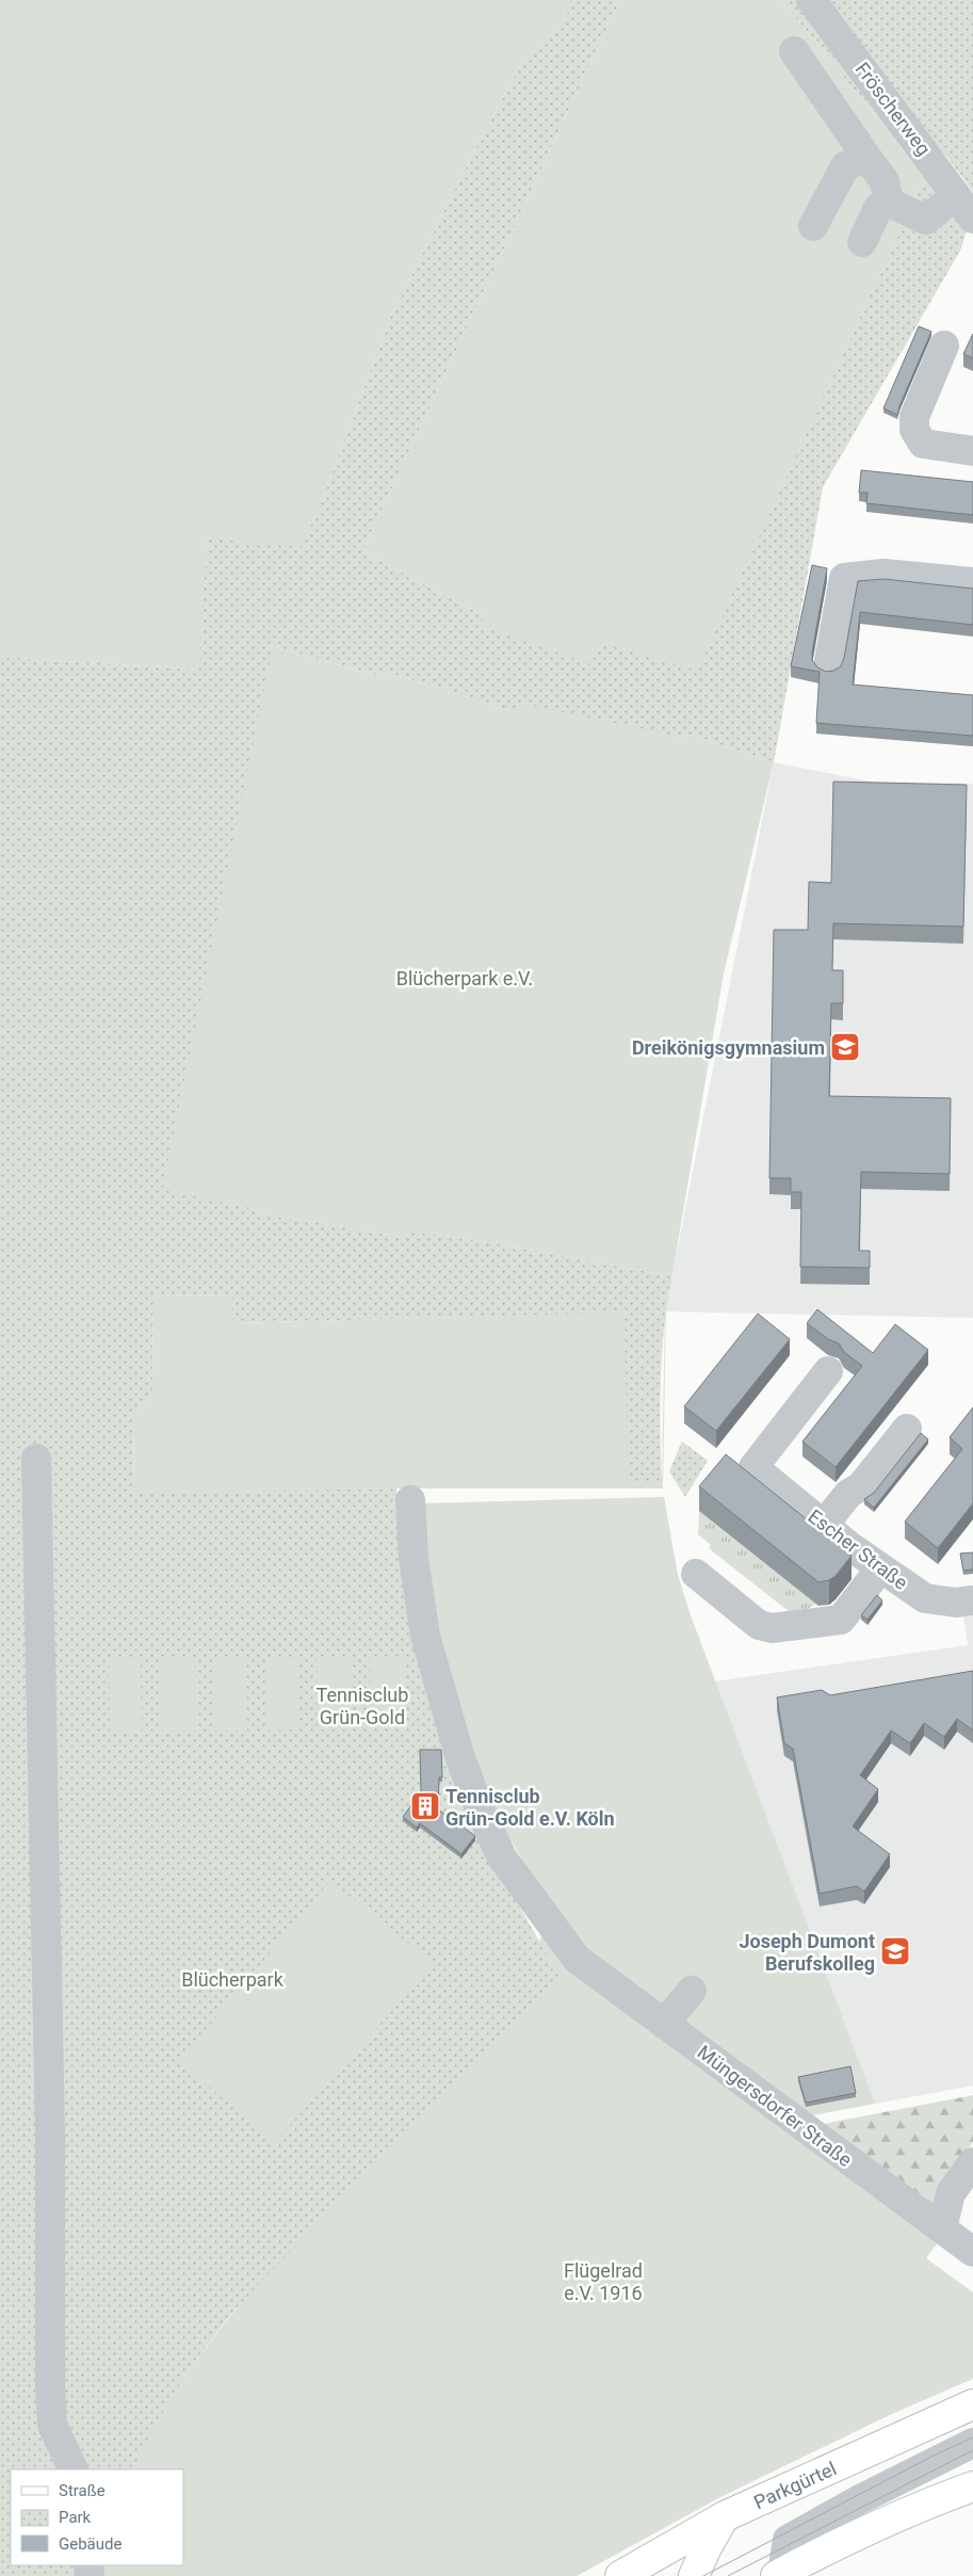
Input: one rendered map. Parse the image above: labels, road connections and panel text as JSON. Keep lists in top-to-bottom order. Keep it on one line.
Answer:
{"streets":{"main road":["Parkgürtel"],"street":["Fröscherweg","Escher Straße","Müngersdorfer Straße"]},"parks":["Blücherpark e.V.","Tennisclub Grün-Gold","Blücherpark","Flügelrad e.V. 1916"],"places":{"school or university":["Dreikönigsgymnasium","Joseph Dumont Berufskolleg"],"building":["Tennisclub Grün-Gold e.V. Köln"]},"legend":["Straße","Park","Gebäude"]}
